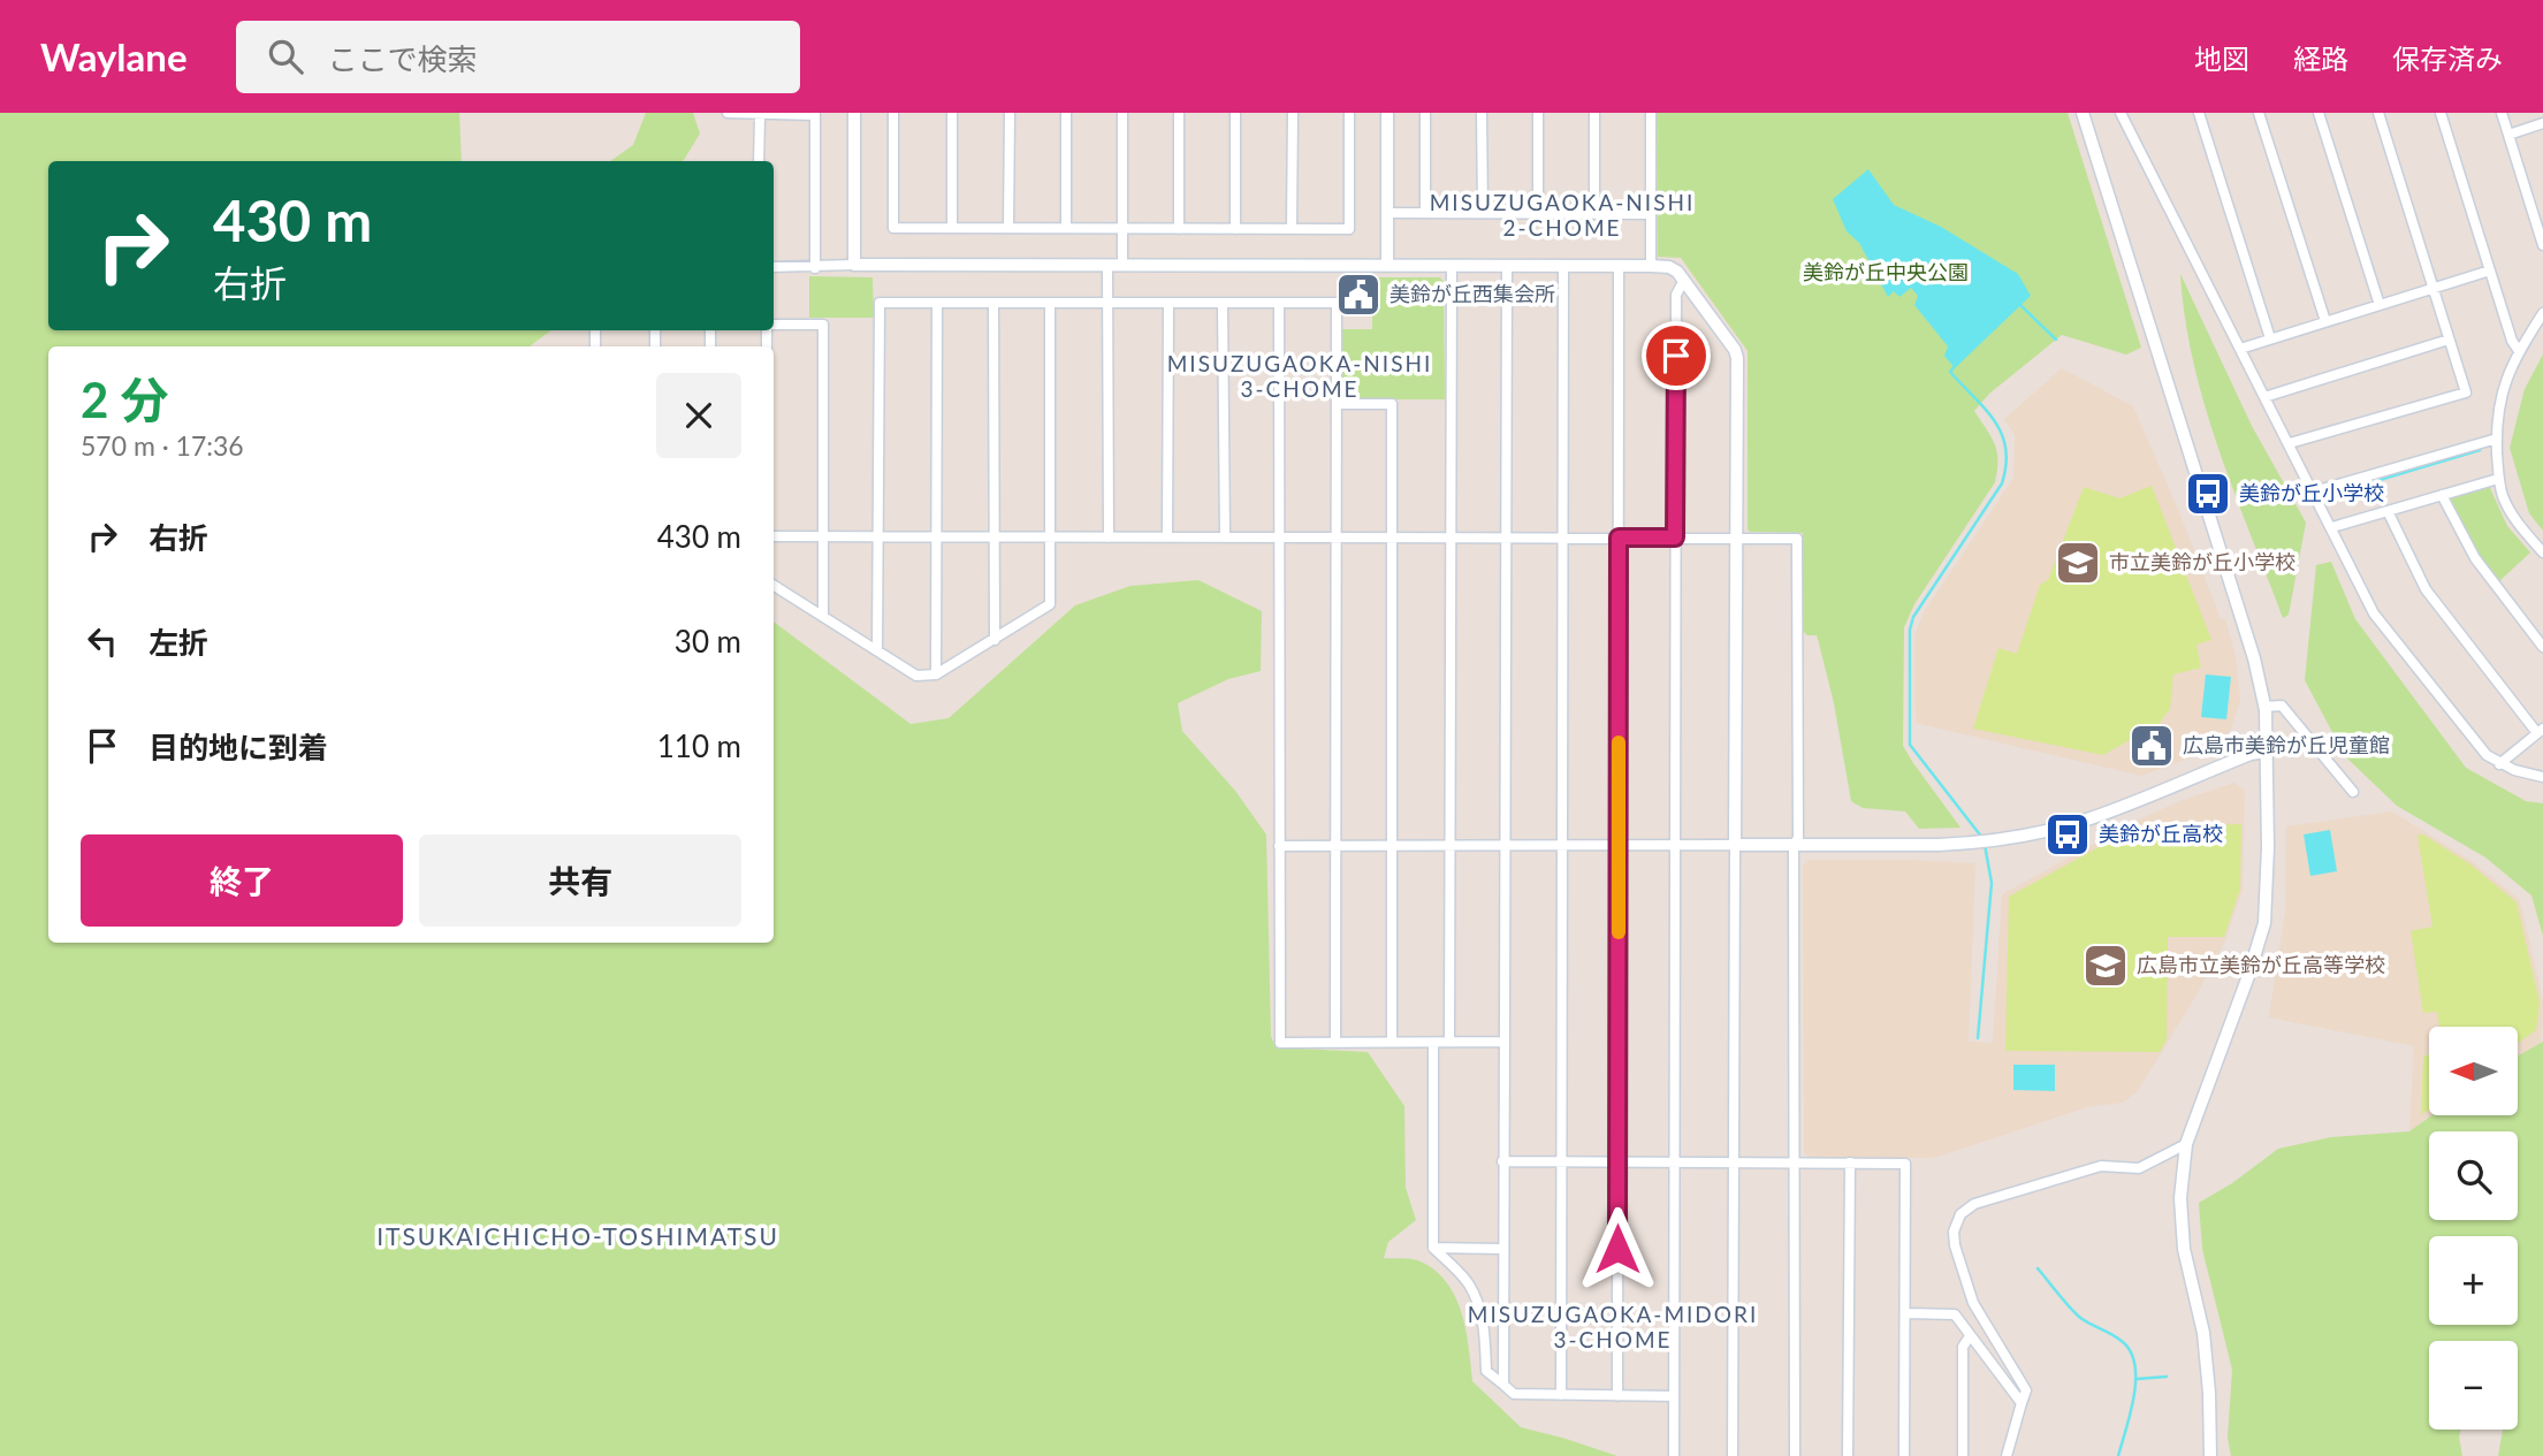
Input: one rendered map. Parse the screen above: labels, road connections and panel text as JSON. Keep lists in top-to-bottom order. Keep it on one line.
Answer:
{"districts":["MISUZUGAOKA-NISHI 2-CHOME","MISUZUGAOKA-NISHI 3-CHOME","ITSUKAICHICHO-TOSHIMATSU","MISUZUGAOKA-MIDORI 3-CHOME"],"parks":["美鈴が丘中央公園"],"places":{"public building":["美鈴が丘西集会所","広島市美鈴が丘児童館"],"bus stop":["美鈴が丘小学校","美鈴が丘高校"],"school or university":["市立美鈴が丘小学校","広島市立美鈴が丘高等学校"]},"north":"left","page":{"header":"Waylane","search":"ここで検索","nav":["地図","経路","保存済み"],"turn":["430 m","右折"],"heading":["2 分","570 m · 17:36"],"list":[{"name":"右折","value":"430 m"},{"name":"左折","value":"30 m"},{"name":"目的地に到着","value":"110 m"}],"buttons":["終了","共有"],"map_buttons":["+","−"]}}
